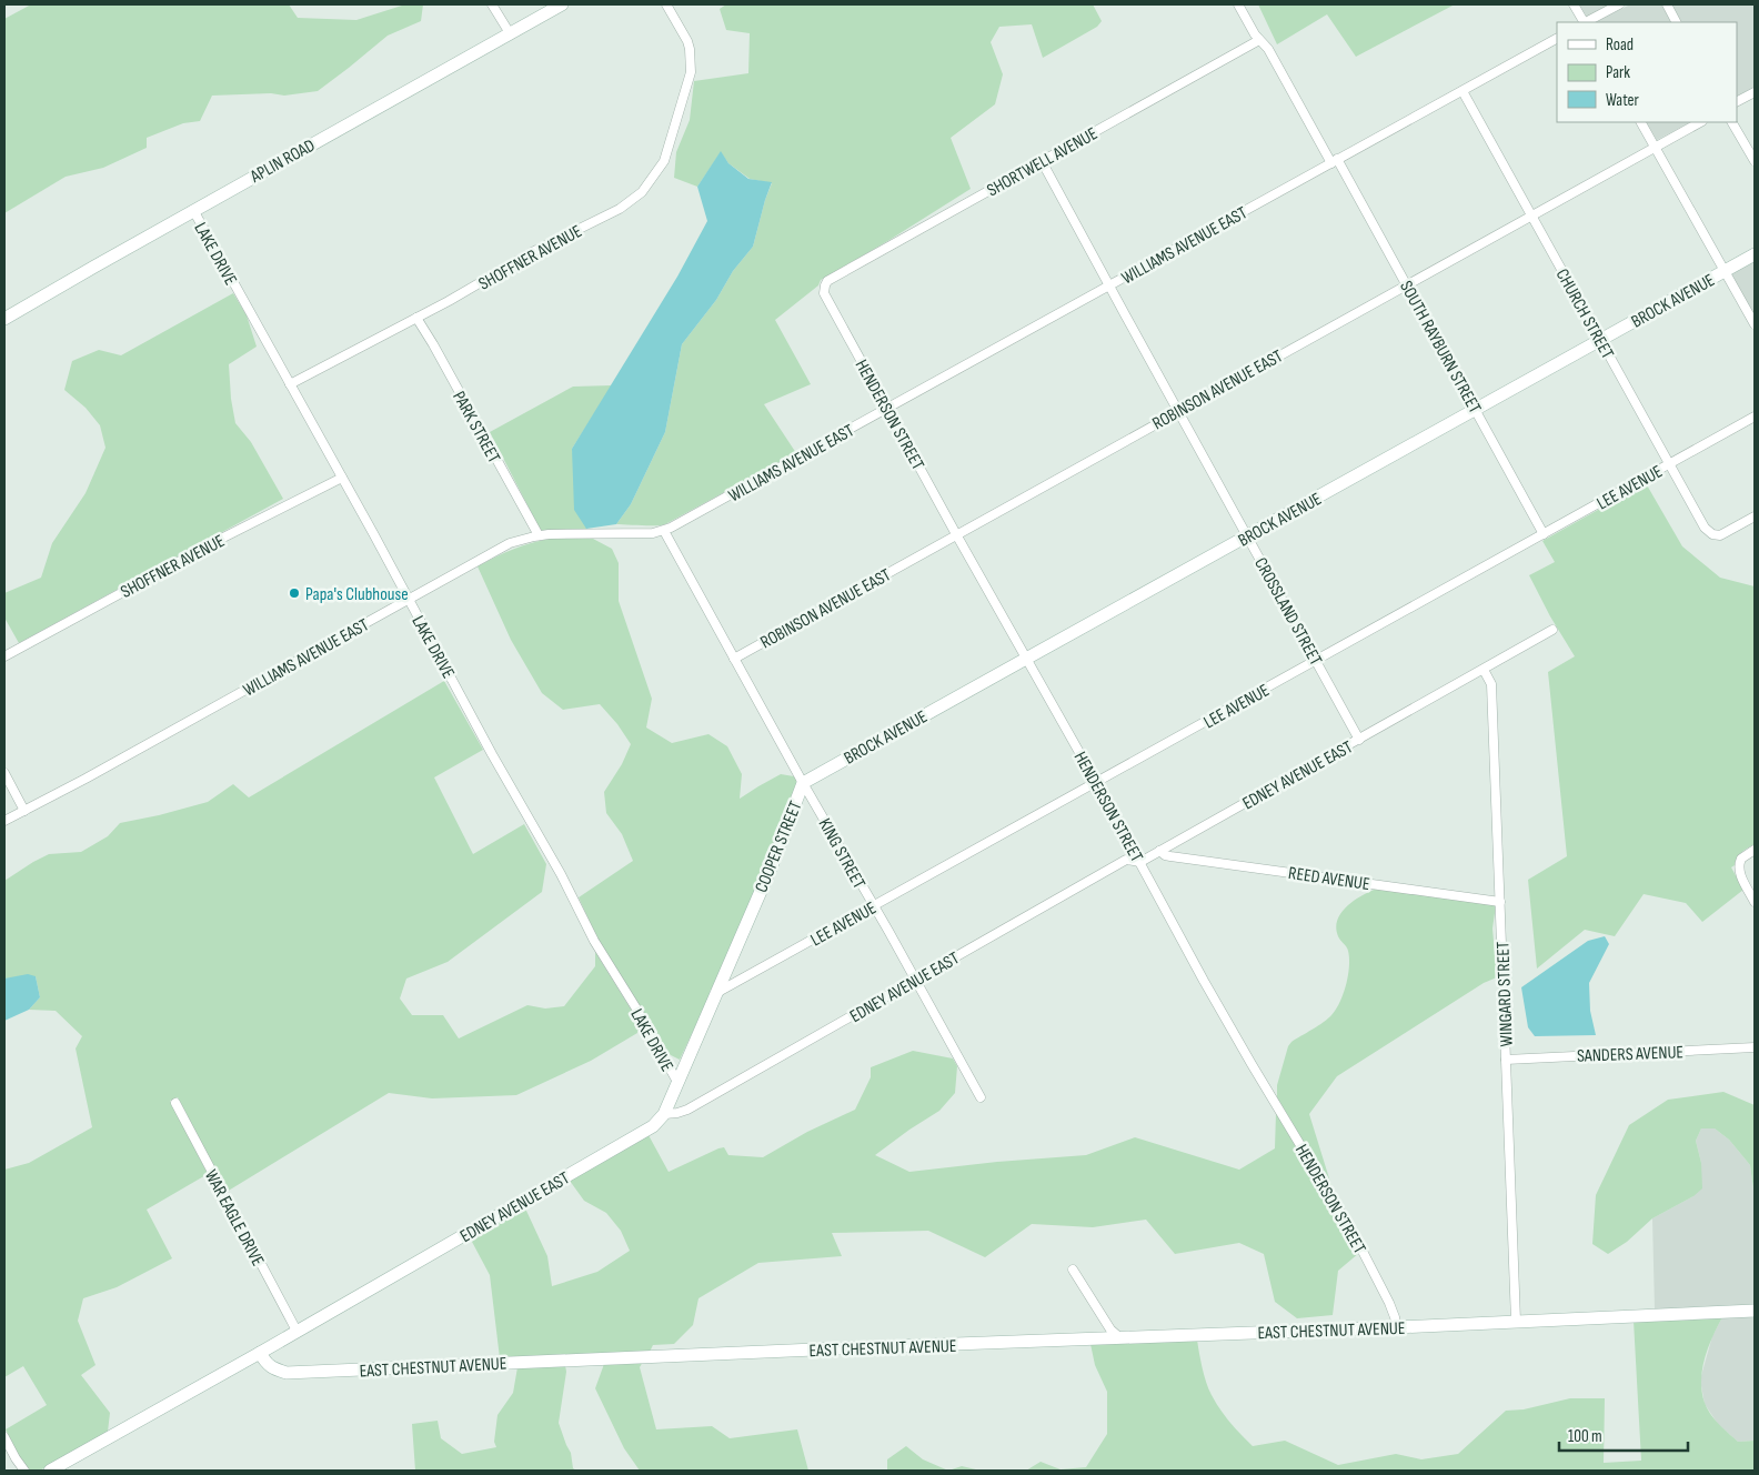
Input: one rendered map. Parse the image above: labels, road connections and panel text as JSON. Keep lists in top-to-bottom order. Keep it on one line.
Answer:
{"streets":{"street":["APLIN ROAD","SHORTWELL AVENUE","WILLIAMS AVENUE EAST","LAKE DRIVE","SHOFFNER AVENUE","BROCK AVENUE","CHURCH STREET","SOUTH RAYBURN STREET","ROBINSON AVENUE EAST","HENDERSON STREET","PARK STREET","LEE AVENUE","CROSSLAND STREET","EDNEY AVENUE EAST","COOPER STREET","KING STREET","REED AVENUE","WINGARD STREET","SANDERS AVENUE","WAR EAGLE DRIVE","EAST CHESTNUT AVENUE"]},"crossings":[["APLIN ROAD","LAKE DRIVE"],["SHORTWELL AVENUE","SOUTH RAYBURN STREET"],["SHORTWELL AVENUE","HENDERSON STREET"],["SHORTWELL AVENUE","CROSSLAND STREET"],["WILLIAMS AVENUE EAST","LAKE DRIVE"],["WILLIAMS AVENUE EAST","CHURCH STREET"],["WILLIAMS AVENUE EAST","SOUTH RAYBURN STREET"],["WILLIAMS AVENUE EAST","HENDERSON STREET"],["WILLIAMS AVENUE EAST","PARK STREET"],["WILLIAMS AVENUE EAST","CROSSLAND STREET"],["WILLIAMS AVENUE EAST","COOPER STREET"],["LAKE DRIVE","SHOFFNER AVENUE"],["LAKE DRIVE","COOPER STREET"],["SHOFFNER AVENUE","PARK STREET"],["BROCK AVENUE","CHURCH STREET"],["BROCK AVENUE","SOUTH RAYBURN STREET"],["BROCK AVENUE","HENDERSON STREET"],["BROCK AVENUE","CROSSLAND STREET"],["BROCK AVENUE","COOPER STREET"],["BROCK AVENUE","KING STREET"],["CHURCH STREET","ROBINSON AVENUE EAST"],["CHURCH STREET","LEE AVENUE"],["SOUTH RAYBURN STREET","ROBINSON AVENUE EAST"],["SOUTH RAYBURN STREET","LEE AVENUE"],["ROBINSON AVENUE EAST","HENDERSON STREET"],["ROBINSON AVENUE EAST","CROSSLAND STREET"],["ROBINSON AVENUE EAST","COOPER STREET"],["HENDERSON STREET","LEE AVENUE"],["HENDERSON STREET","EDNEY AVENUE EAST"],["HENDERSON STREET","EAST CHESTNUT AVENUE"],["LEE AVENUE","CROSSLAND STREET"],["LEE AVENUE","COOPER STREET"],["LEE AVENUE","KING STREET"],["CROSSLAND STREET","EDNEY AVENUE EAST"],["EDNEY AVENUE EAST","COOPER STREET"],["EDNEY AVENUE EAST","KING STREET"],["EDNEY AVENUE EAST","REED AVENUE"],["EDNEY AVENUE EAST","WINGARD STREET"],["EDNEY AVENUE EAST","WAR EAGLE DRIVE"],["EDNEY AVENUE EAST","EAST CHESTNUT AVENUE"],["COOPER STREET","KING STREET"],["REED AVENUE","WINGARD STREET"],["WINGARD STREET","SANDERS AVENUE"],["WINGARD STREET","EAST CHESTNUT AVENUE"]],"places":["Papa's Clubhouse"],"legend":["Road","Park","Water"],"scale_bar":"100 m"}
